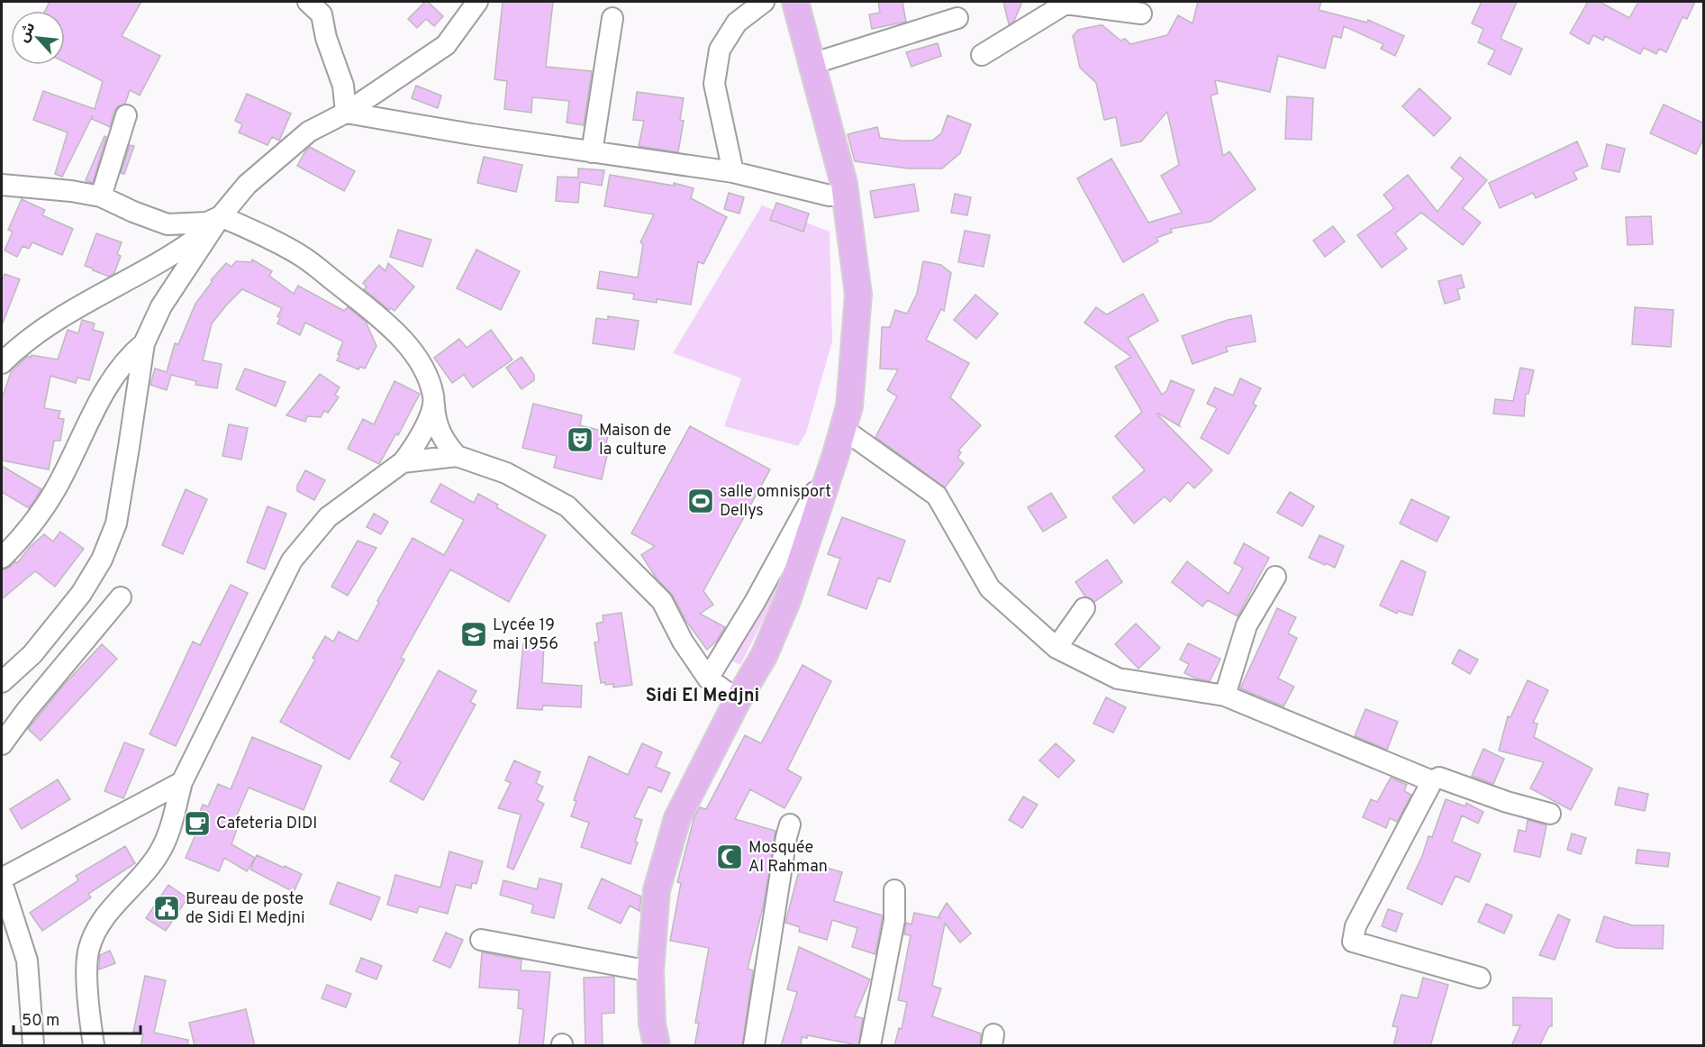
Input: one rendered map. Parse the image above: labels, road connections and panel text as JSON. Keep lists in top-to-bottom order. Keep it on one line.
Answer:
{"districts":["Sidi El Medjni"],"places":{"theatre":["Maison de la culture"],"sports":["salle omnisport Dellys"],"school or university":["Lycée 19 mai 1956"],"cafe":["Cafeteria DIDI"],"mosque":["Mosquée Al Rahman"],"public building":["Bureau de poste de Sidi El Medjni"]},"scale_bar":"50 m","north":"top left"}
